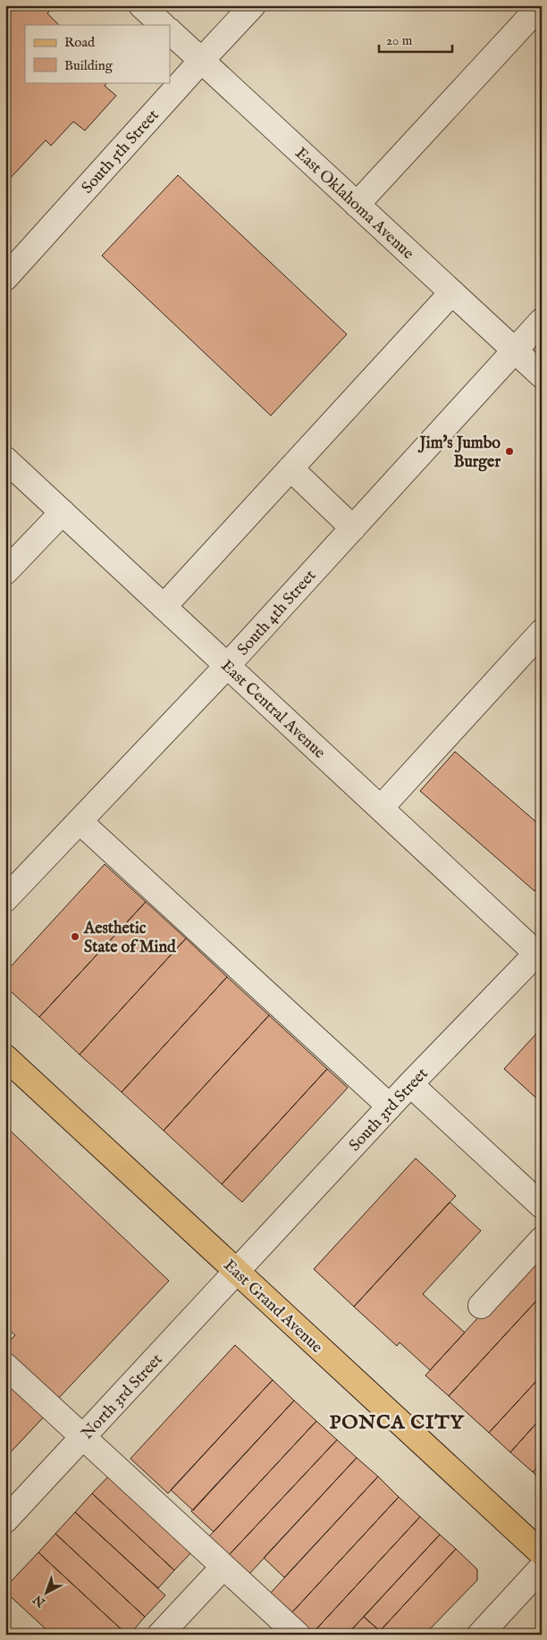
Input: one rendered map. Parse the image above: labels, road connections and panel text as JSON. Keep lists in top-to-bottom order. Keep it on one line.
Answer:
{"streets":{"main road":["East Grand Avenue"],"street":["South 5th Street","East Oklahoma Avenue","South 4th Street","East Central Avenue","South 3rd Street","North 3rd Street"]},"crossings":[["South 5th Street","East Oklahoma Avenue"],["East Oklahoma Avenue","South 4th Street"],["South 4th Street","East Central Avenue"],["East Central Avenue","South 3rd Street"],["South 3rd Street","East Grand Avenue"],["South 3rd Street","North 3rd Street"],["East Grand Avenue","North 3rd Street"]],"districts":["PONCA CITY"],"places":["Jim's Jumbo Burger","Aesthetic State of Mind"],"legend":["Road","Building"],"scale_bar":"20 m","north":"bottom left"}
